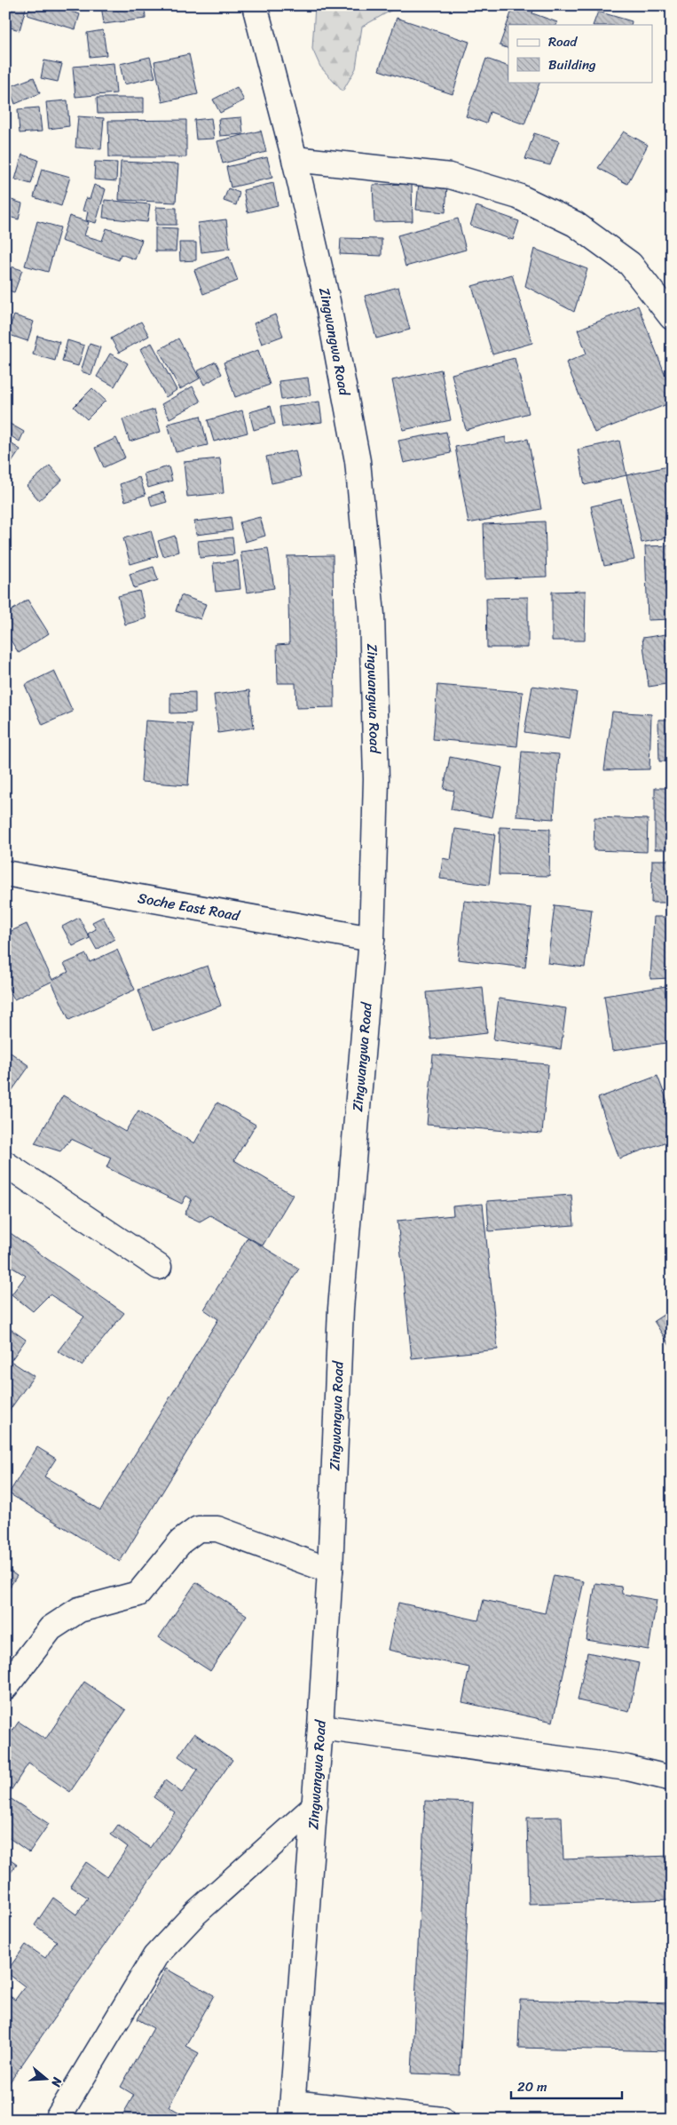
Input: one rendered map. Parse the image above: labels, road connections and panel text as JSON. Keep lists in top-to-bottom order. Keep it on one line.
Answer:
{"streets":{"street":["Zingwangwa Road","Soche East Road"]},"crossings":[["Zingwangwa Road","Soche East Road"]],"legend":["Road","Building"],"scale_bar":"20 m","north":"right"}
